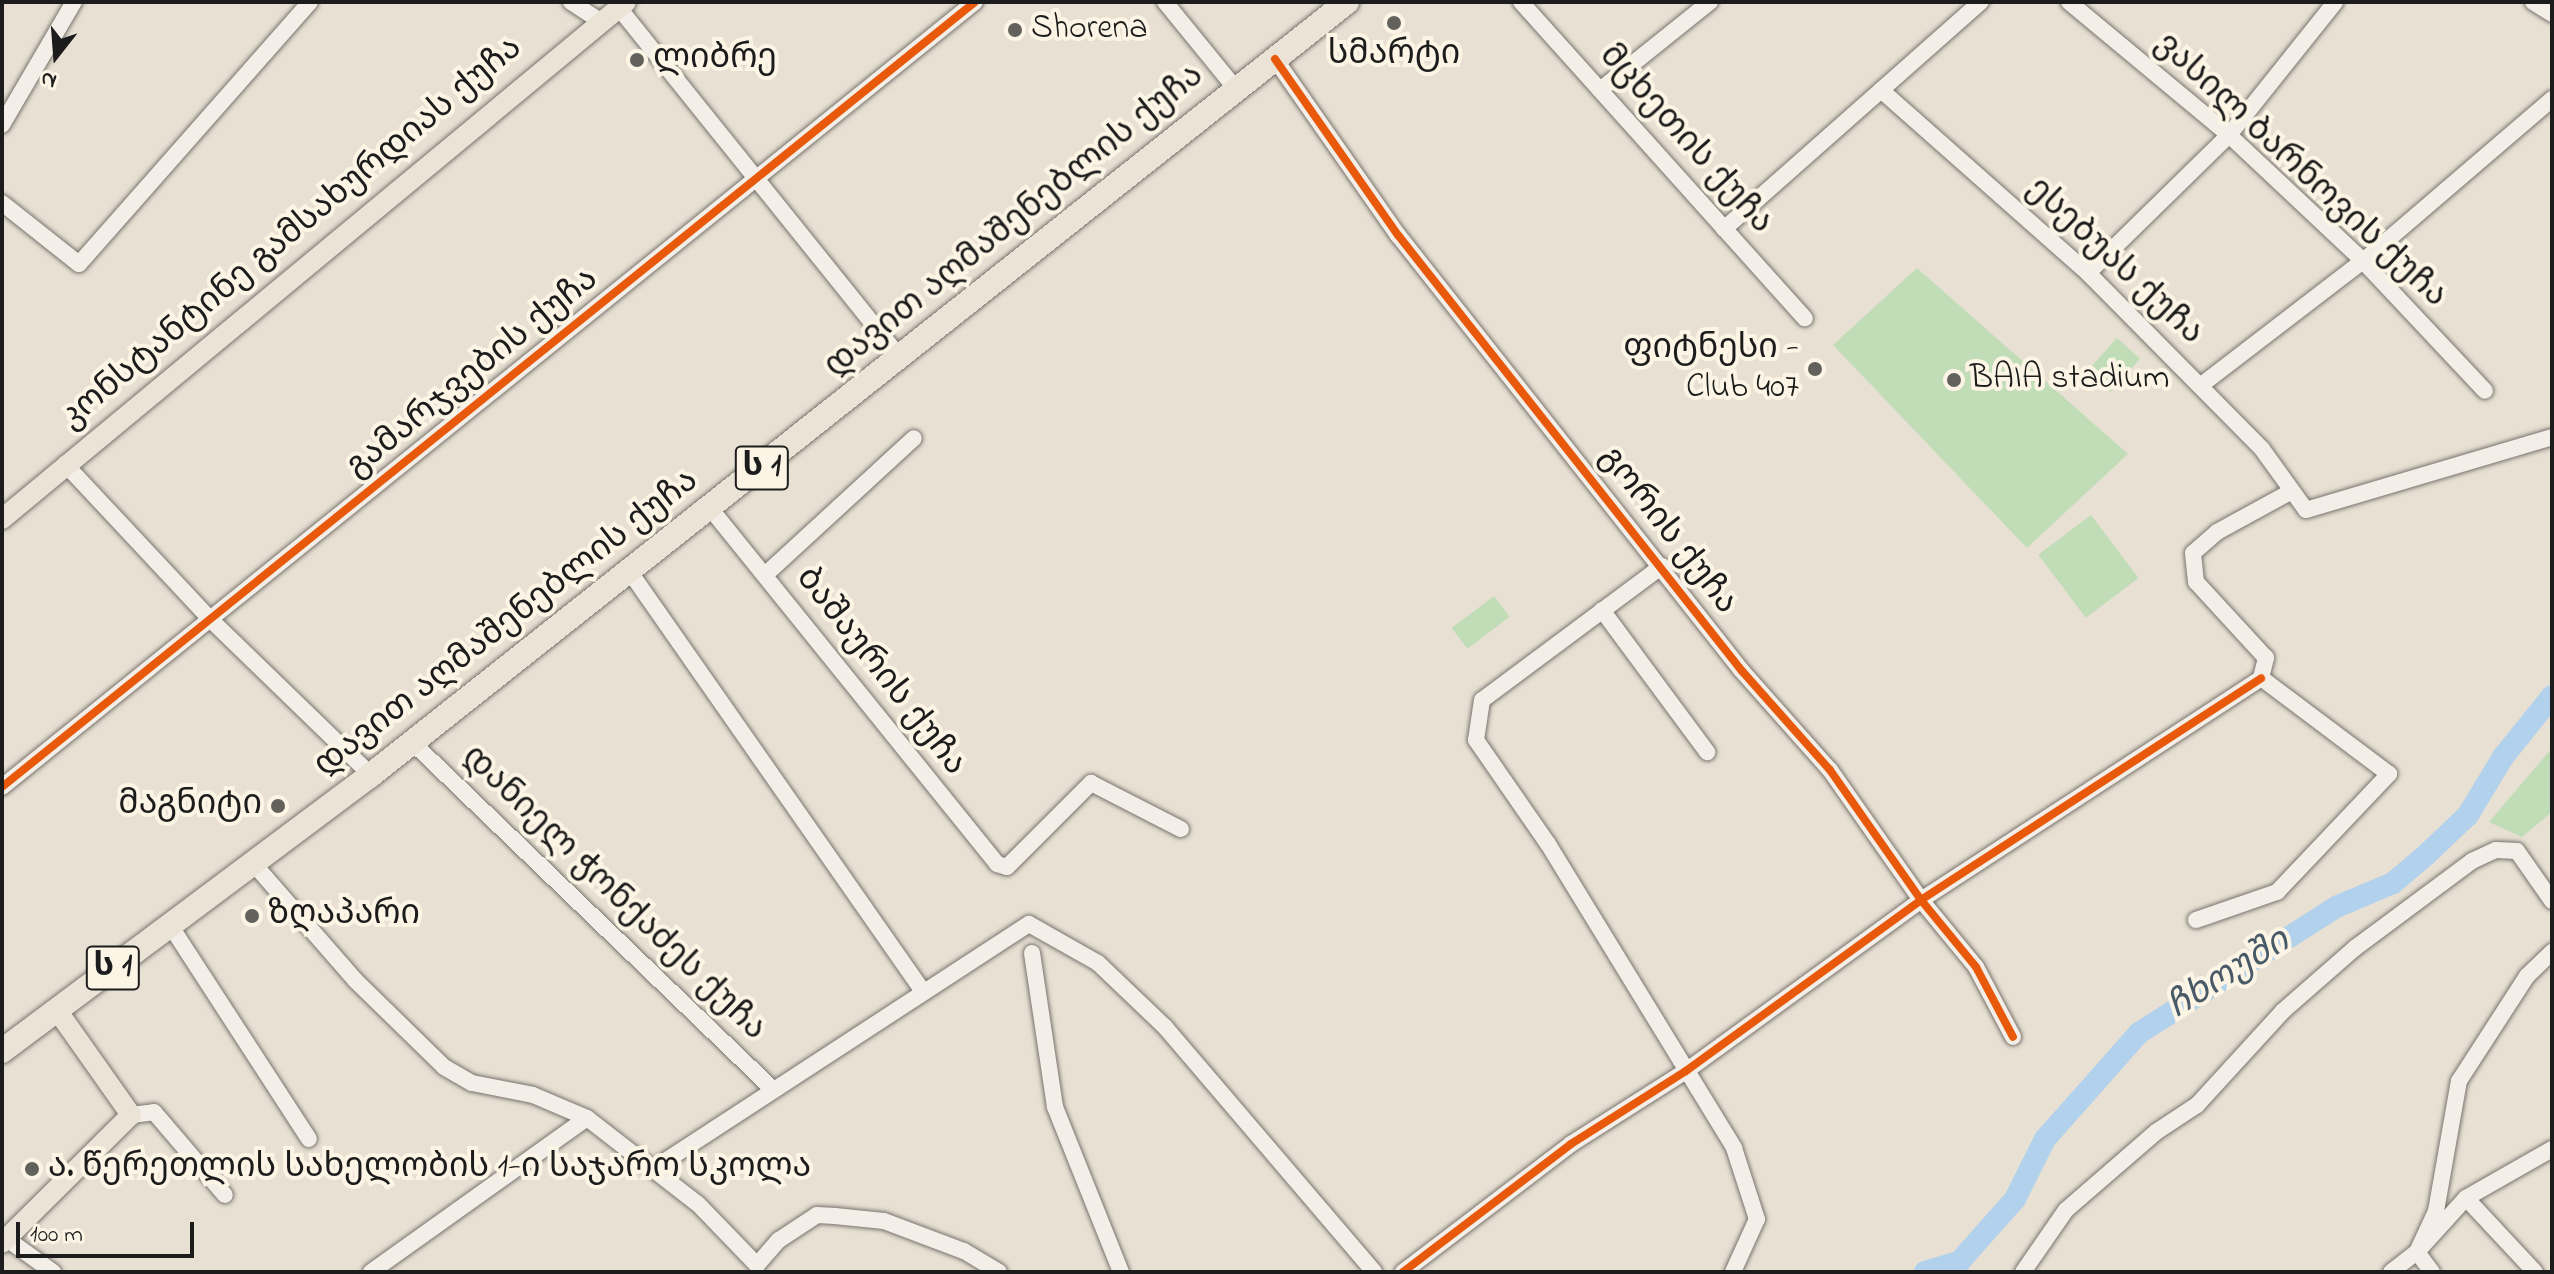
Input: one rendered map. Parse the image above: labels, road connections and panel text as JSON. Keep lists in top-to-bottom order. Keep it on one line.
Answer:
{"streets":{"highway":["დავით აღმაშენებლის ქუჩა","ს 1"],"main road":["კონსტანტინე გამსახურდიას ქუჩა"],"street":["მცხეთის ქუჩა","ვასილ ბარნოვის ქუჩა","ესებუას ქუჩა","გამარჯვების ქუჩა","გორის ქუჩა","ბაშაურის ქუჩა","დანიელ ჭონქაძეს ქუჩა"]},"crossings":[["დავით აღმაშენებლის ქუჩა","გორის ქუჩა"],["დავით აღმაშენებლის ქუჩა","ბაშაურის ქუჩა"],["დავით აღმაშენებლის ქუჩა","დანიელ ჭონქაძეს ქუჩა"]],"water":["ჩხოუში"],"places":["სმარტი","Shorena","ლიბრე","ფიტნესი - Club 407","BAIA stadium","მაგნიტი","ზღაპარი","ა. წერეთლის სახელობის 1-ი საჯარო სკოლა"],"scale_bar":"100 m","north":"bottom"}
